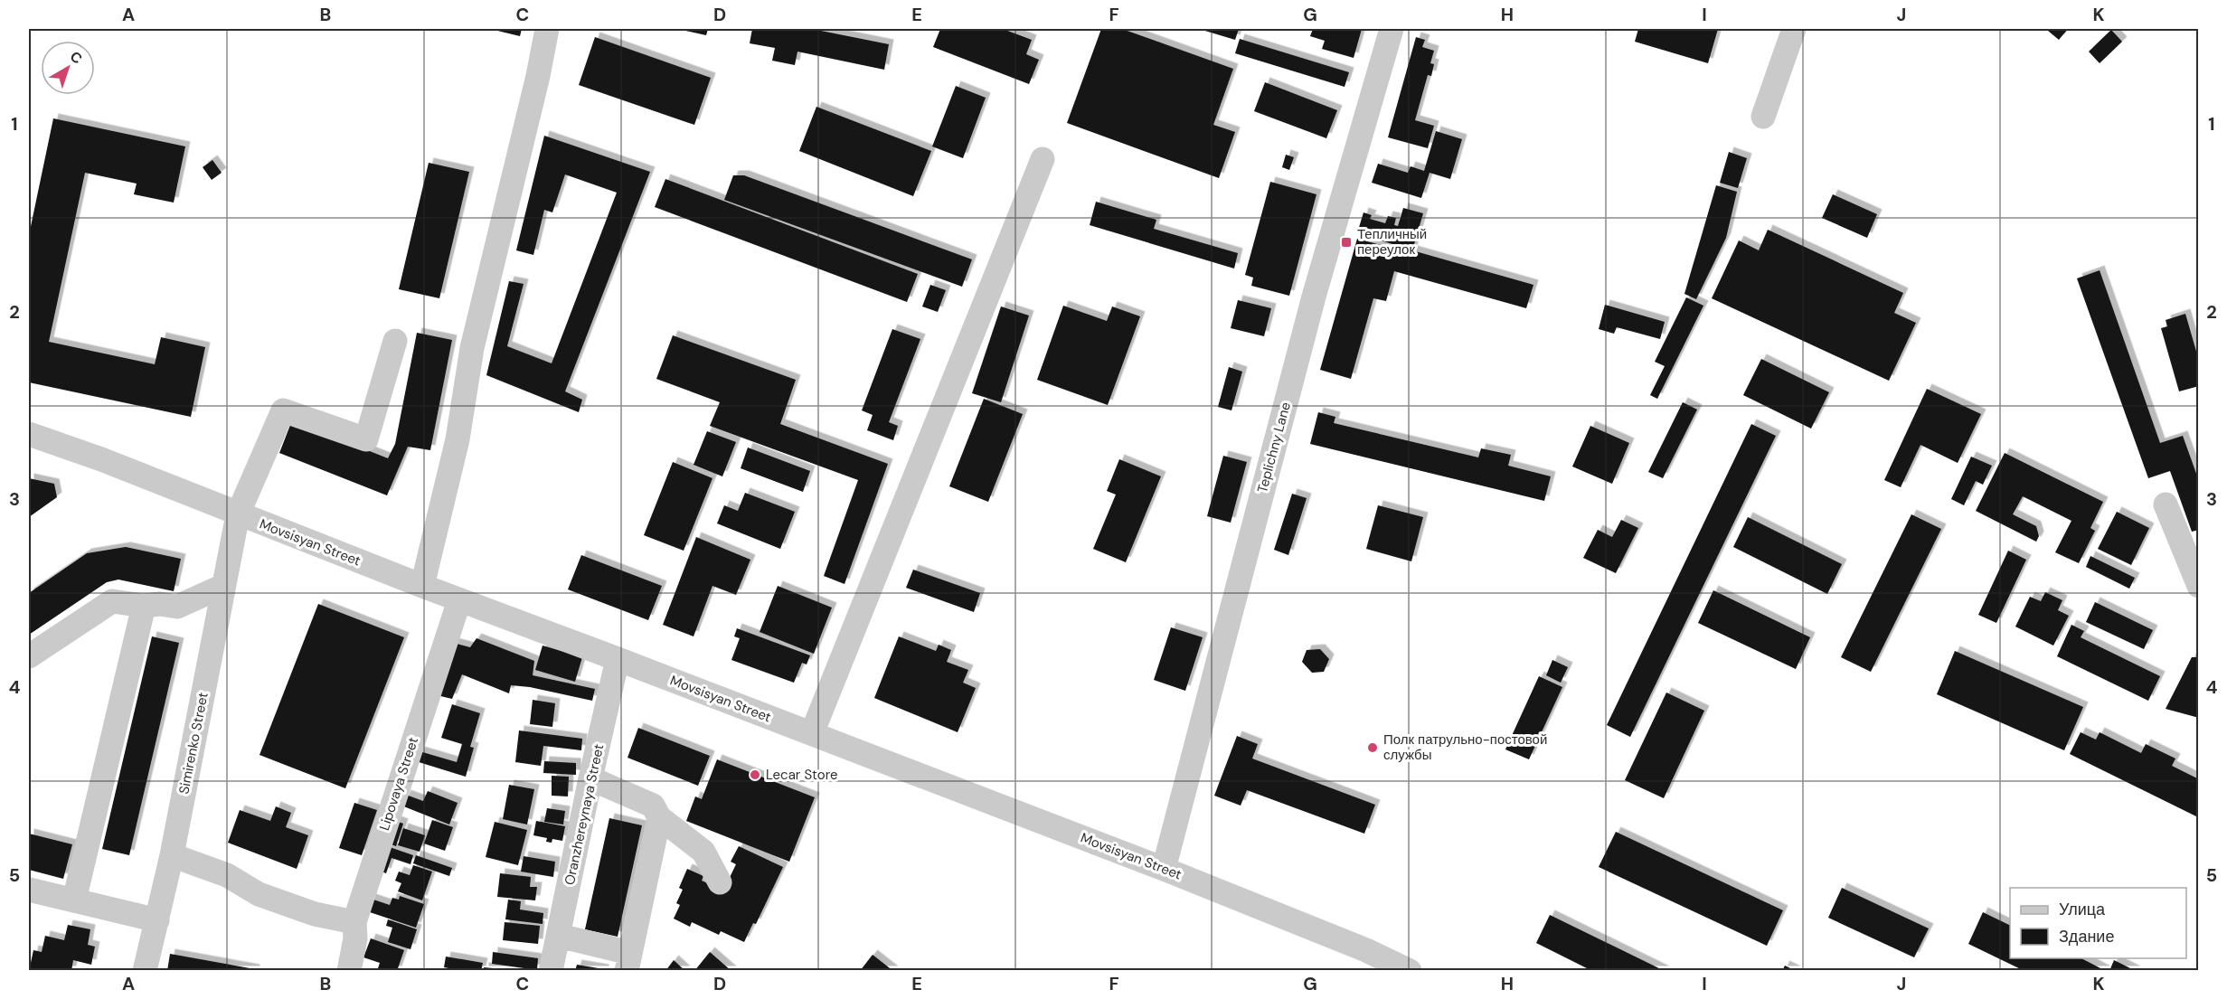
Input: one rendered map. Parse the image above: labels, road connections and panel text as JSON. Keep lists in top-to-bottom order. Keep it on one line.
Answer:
{"streets":{"street":["Teplichny Lane","Movsisyan Street","Simirenko Street","Lipovaya Street","Oranzhereynaya Street"]},"crossings":[["Teplichny Lane","Movsisyan Street"],["Movsisyan Street","Simirenko Street"],["Movsisyan Street","Lipovaya Street"],["Movsisyan Street","Oranzhereynaya Street"]],"places":{"transit":["Тепличный переулок"],"other":["Полк патрульно-постовой службы","Lecar Store"]},"legend":["Улица","Здание"],"north":"top right","grid":{"columns":["A","B","C","D","E","F","G","H","I","J","K"],"rows":["1","2","3","4","5"]}}
